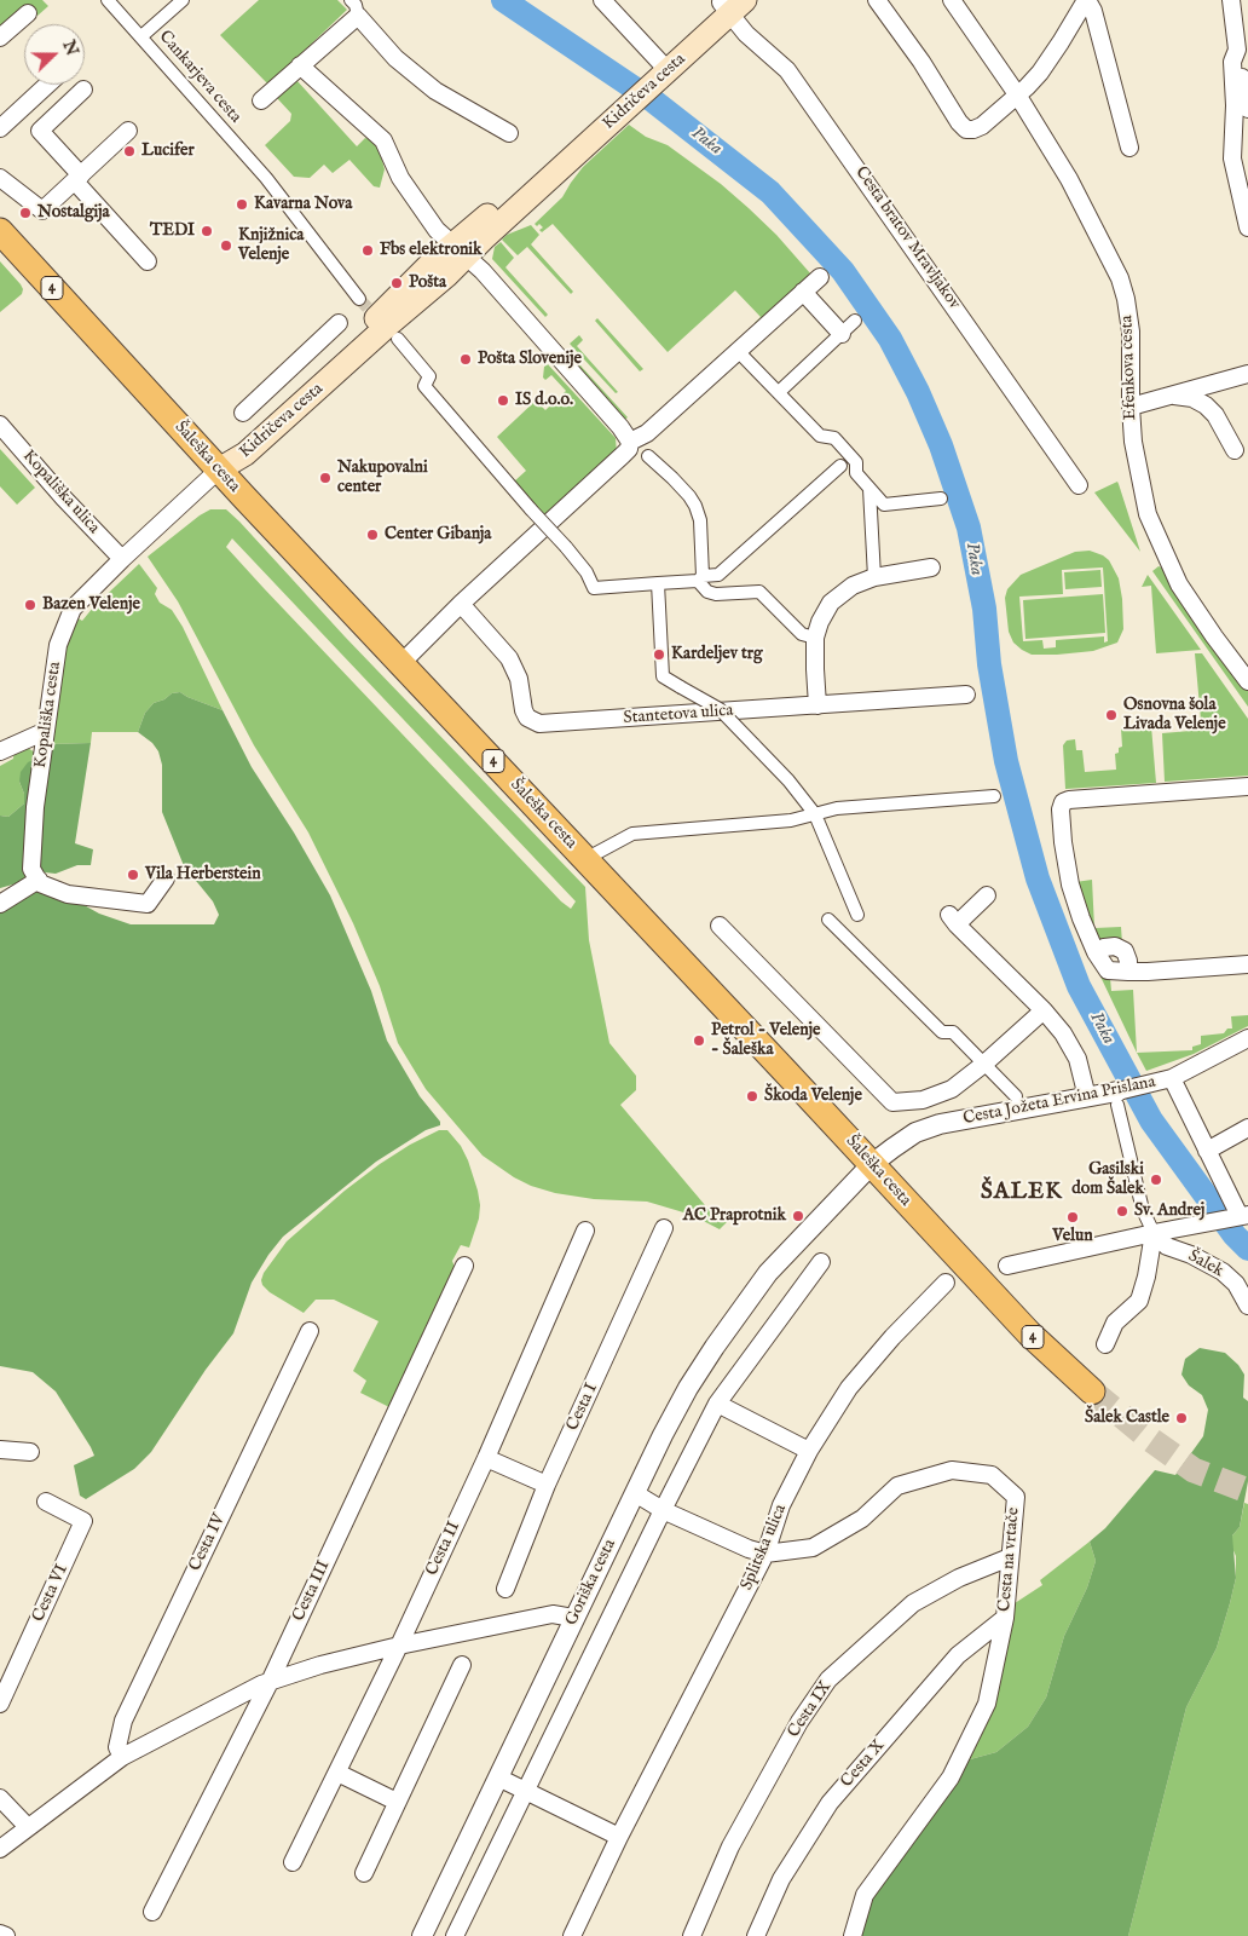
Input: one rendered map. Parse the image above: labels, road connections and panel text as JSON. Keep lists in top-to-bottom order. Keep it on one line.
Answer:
{"streets":{"main road":["Kidričeva cesta","4","Šaleška cesta"],"street":["Cankarjeva cesta","Cesta bratov Mravljakov","Efenkova cesta","Kopališka ulica","Kopališka cesta","Stantetova ulica","Cesta Jožeta Ervina Prislana","Šalek","Cesta I","Cesta IV","Splitska ulica","Cesta II","Cesta na vrtače","Goriška cesta","Cesta III","Cesta VI","Cesta IX","Cesta X"]},"crossings":[["Kidričeva cesta","Cesta bratov Mravljakov"],["Kidričeva cesta","Šaleška cesta"],["Kidričeva cesta","Kopališka cesta"],["Šaleška cesta","Kopališka cesta"],["Šaleška cesta","Cesta Jožeta Ervina Prislana"],["Kopališka ulica","Kopališka cesta"],["Cesta Jožeta Ervina Prislana","Šalek"],["Cesta Jožeta Ervina Prislana","Goriška cesta"],["Splitska ulica","Cesta na vrtače"],["Cesta na vrtače","Goriška cesta"],["Cesta na vrtače","Cesta IX"],["Cesta na vrtače","Cesta X"]],"districts":["ŠALEK"],"water":["Paka"],"places":["Lucifer","Kavarna Nova","Nostalgija","TEDI","Knjižnica Velenje","Fbs elektronik","Pošta","Pošta Slovenije","IS d.o.o.","Nakupovalni center","Center Gibanja","Bazen Velenje","Kardeljev trg","Osnovna šola Livada Velenje","Vila Herberstein","Petrol - Velenje - Šaleška","Škoda Velenje","Gasilski dom Šalek","Sv. Andrej","AC Praprotnik","Velun","Šalek Castle"],"north":"right"}
